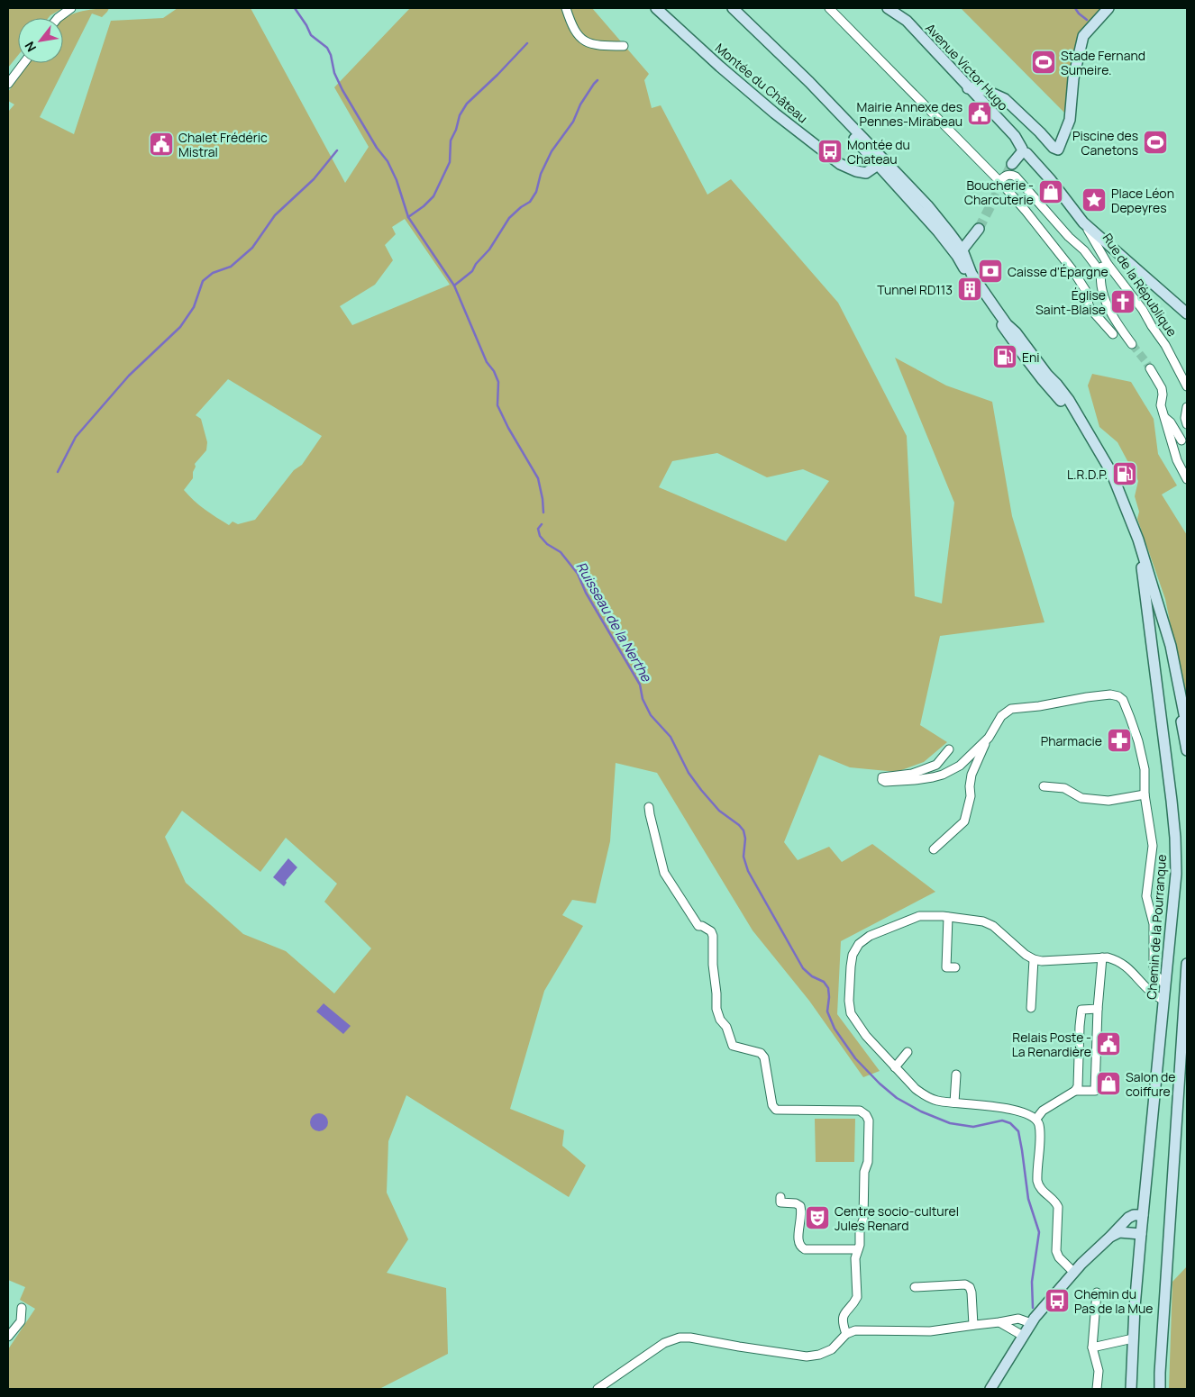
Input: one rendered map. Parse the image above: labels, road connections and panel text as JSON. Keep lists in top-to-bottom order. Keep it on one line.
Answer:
{"streets":{"street":["Avenue Victor Hugo","Montée du Château","Rue de la République","Chemin de la Pourranque"]},"crossings":[["Avenue Victor Hugo","Rue de la République"]],"water":["Ruisseau de la Nerthe"],"places":{"sports":["Stade Fernand Sumeire.","Piscine des Canetons"],"public building":["Mairie Annexe des Pennes-Mirabeau","Chalet Frédéric Mistral","Relais Poste - La Renardière"],"bus stop":["Montée du Chateau","Chemin du Pas de la Mue"],"shop":["Boucherie - Charcuterie","Salon de coiffure"],"place":["Place Léon Depeyres"],"bank":["Caisse d'Épargne"],"building":["Tunnel RD113"],"church":["Église Saint-Blaise"],"fuel station":["Eni","L.R.D.P."],"pharmacy":["Pharmacie"],"theatre":["Centre socio-culturel Jules Renard"]},"north":"bottom left"}
